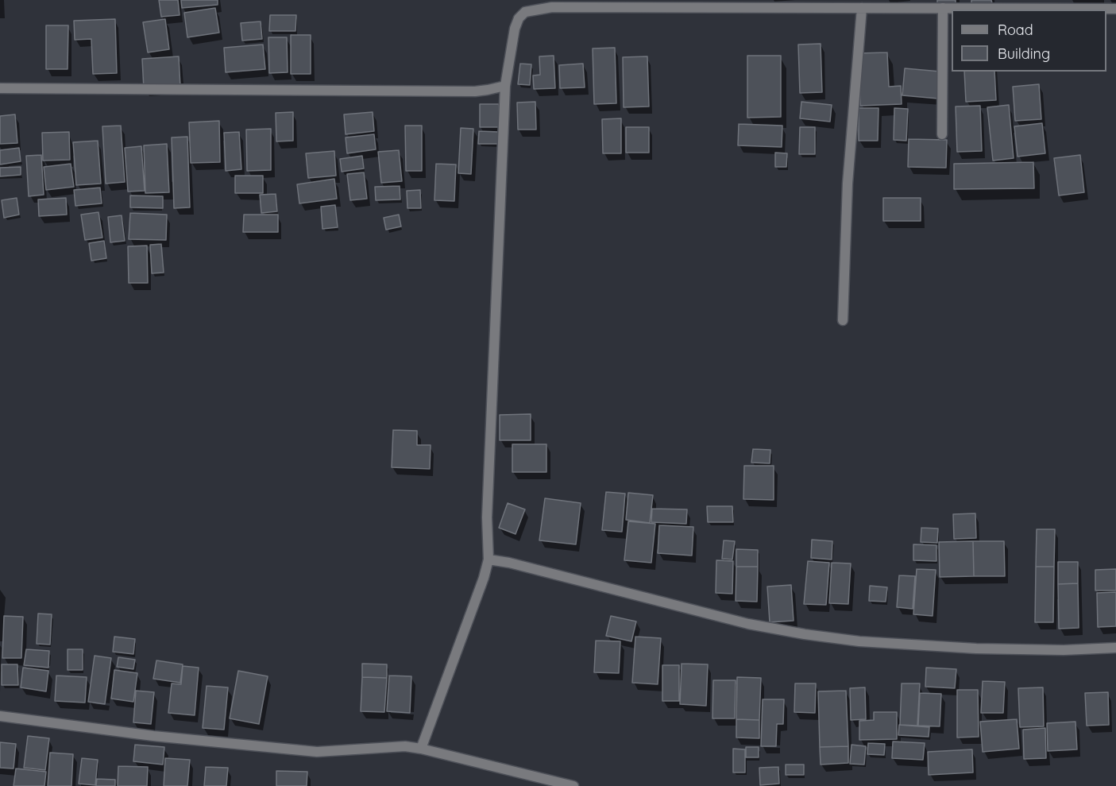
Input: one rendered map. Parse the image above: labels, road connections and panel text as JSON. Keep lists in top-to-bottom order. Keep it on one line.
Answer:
{"legend":["Road","Building"]}
